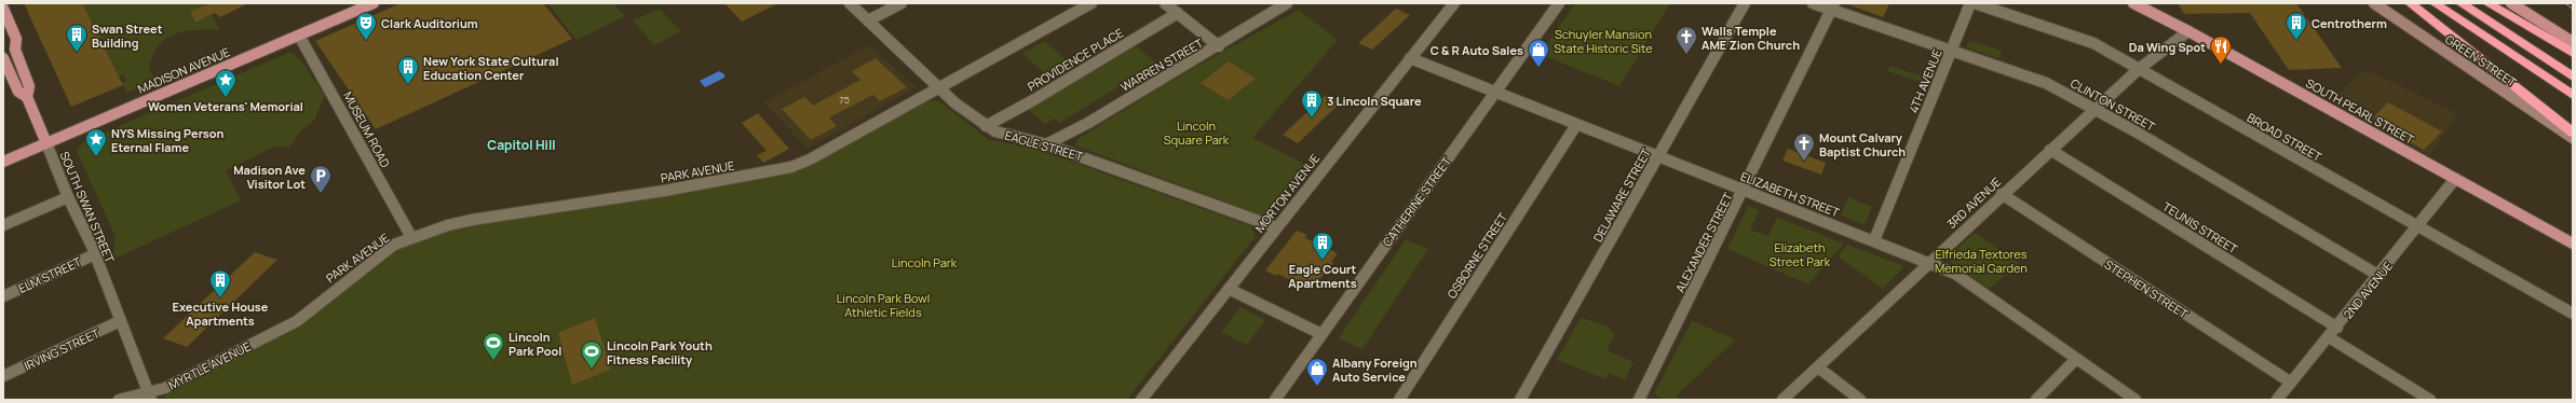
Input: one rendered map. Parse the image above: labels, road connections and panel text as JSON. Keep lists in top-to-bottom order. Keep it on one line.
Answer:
{"streets":{"main road":["GREEN STREET","MADISON AVENUE","SOUTH PEARL STREET","SOUTH SWAN STREET"],"street":["PROVIDENCE PLACE","WARREN STREET","4TH AVENUE","CLINTON STREET","MUSEUM ROAD","BROAD STREET","EAGLE STREET","PARK AVENUE","MORTON AVENUE","ELIZABETH STREET","DELAWARE STREET","CATHERINE STREET","3RD AVENUE","TEUNIS STREET","ALEXANDER STREET","OSBORNE STREET","ELM STREET","STEPHEN STREET","2ND AVENUE","IRVING STREET","MYRTLE AVENUE"]},"crossings":[["PROVIDENCE PLACE","EAGLE STREET"],["WARREN STREET","EAGLE STREET"],["MADISON AVENUE","MUSEUM ROAD"],["MADISON AVENUE","SOUTH SWAN STREET"],["4TH AVENUE","CLINTON STREET"],["4TH AVENUE","ELIZABETH STREET"],["CLINTON STREET","3RD AVENUE"],["CLINTON STREET","ALEXANDER STREET"],["CLINTON STREET","2ND AVENUE"],["SOUTH PEARL STREET","3RD AVENUE"],["SOUTH PEARL STREET","2ND AVENUE"],["MUSEUM ROAD","PARK AVENUE"],["BROAD STREET","3RD AVENUE"],["BROAD STREET","2ND AVENUE"],["EAGLE STREET","PARK AVENUE"],["EAGLE STREET","MORTON AVENUE"],["PARK AVENUE","MYRTLE AVENUE"],["MORTON AVENUE","ELIZABETH STREET"],["ELIZABETH STREET","DELAWARE STREET"],["ELIZABETH STREET","CATHERINE STREET"],["ELIZABETH STREET","3RD AVENUE"],["ELIZABETH STREET","ALEXANDER STREET"],["ELIZABETH STREET","OSBORNE STREET"],["3RD AVENUE","TEUNIS STREET"],["3RD AVENUE","STEPHEN STREET"],["SOUTH SWAN STREET","ELM STREET"],["SOUTH SWAN STREET","IRVING STREET"],["SOUTH SWAN STREET","MYRTLE AVENUE"],["TEUNIS STREET","2ND AVENUE"],["STEPHEN STREET","2ND AVENUE"]],"districts":["Capitol Hill"],"parks":["Schuyler Mansion State Historic Site","Lincoln Square Park","Elizabeth Street Park","Elfrieda Textores Memorial Garden","Lincoln Park","Lincoln Park Bowl Athletic Fields"],"places":{"theatre":["Clark Auditorium"],"building":["Centrotherm","Swan Street Building","New York State Cultural Education Center","3 Lincoln Square","Eagle Court Apartments","Executive House Apartments"],"church":["Walls Temple AME Zion Church","Mount Calvary Baptist Church"],"restaurant":["Da Wing Spot"],"shop":["C & R Auto Sales","Albany Foreign Auto Service"],"place":["Women Veterans' Memorial","NYS Missing Person Eternal Flame"],"parking":["Madison Ave Visitor Lot"],"sports":["Lincoln Park Pool","Lincoln Park Youth Fitness Facility"]},"house_numbers":["75"]}
